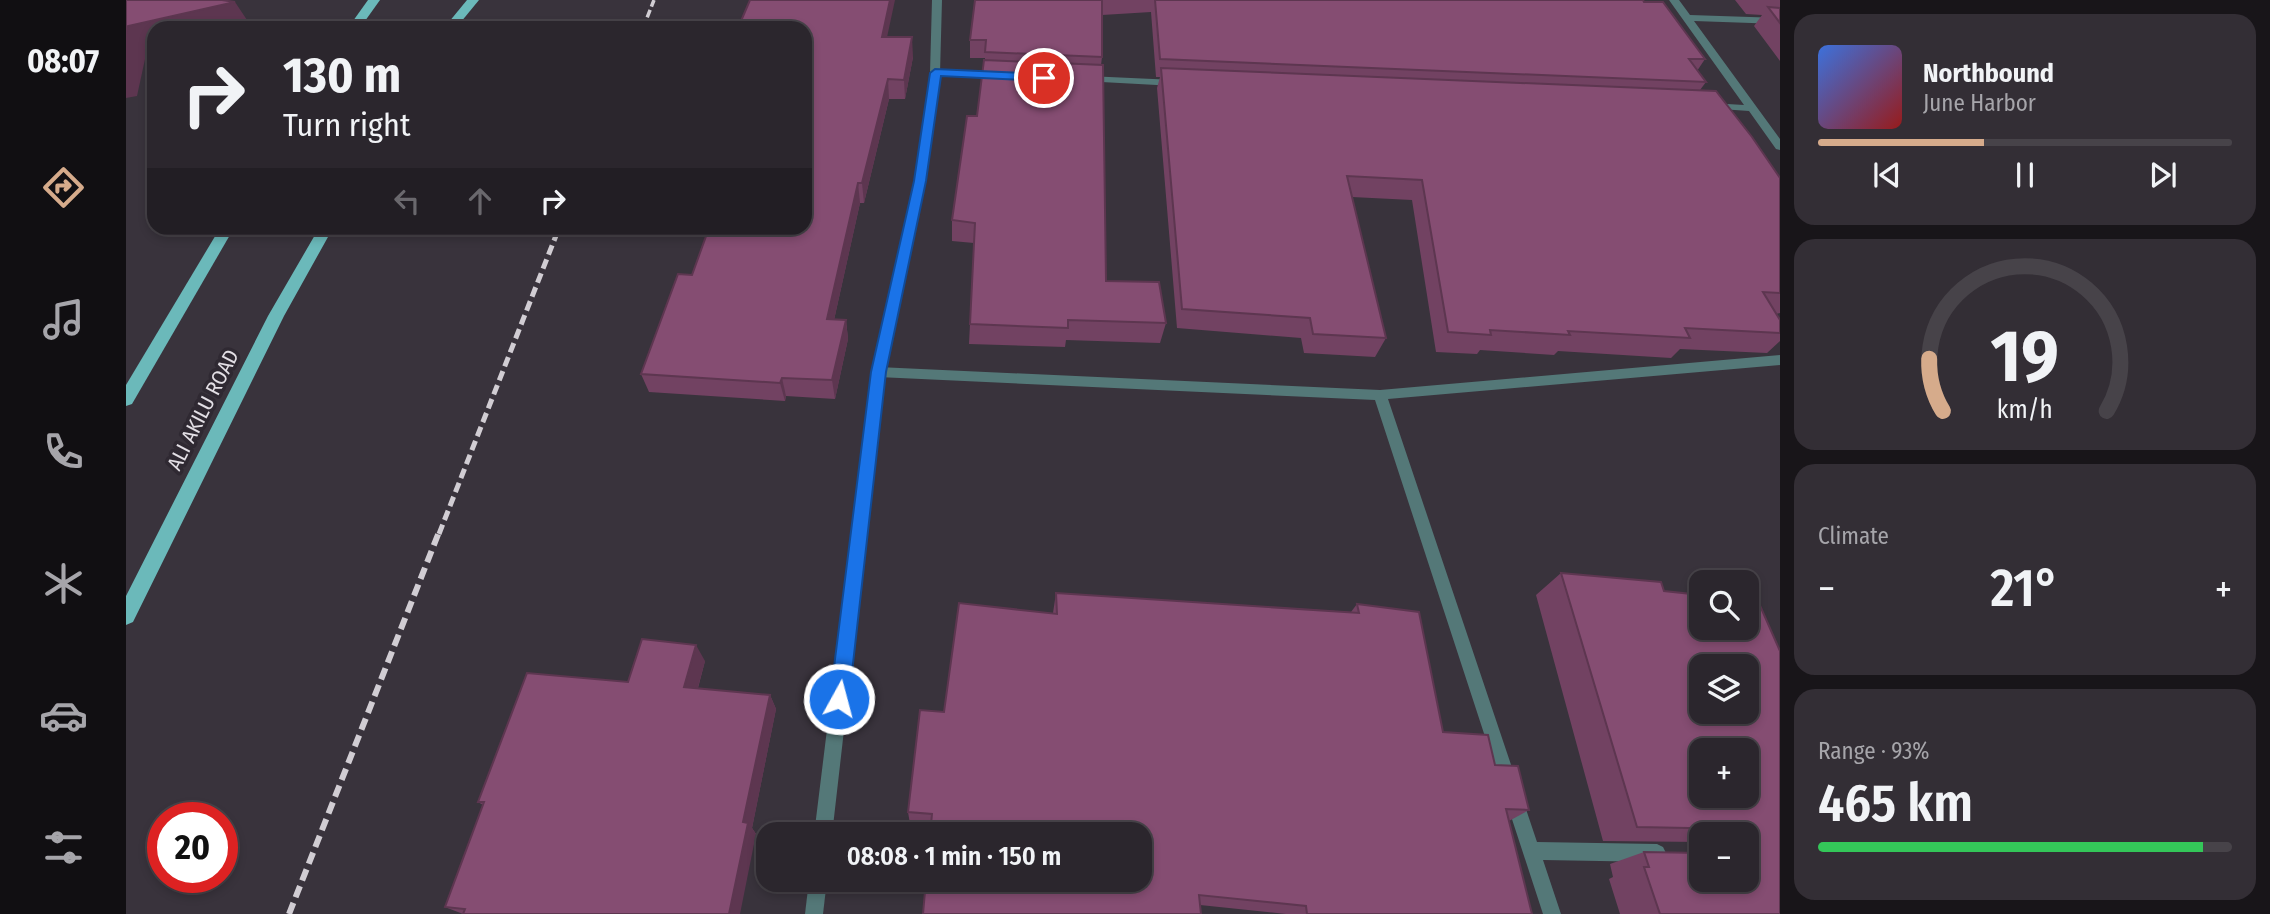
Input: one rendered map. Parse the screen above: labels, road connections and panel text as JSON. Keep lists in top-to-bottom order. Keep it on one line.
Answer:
{"streets":{"main road":["ALI AKILU ROAD"]},"page":{"tabs":"08:07","turn":["130 m","Turn right"],"song":["Northbound","June Harbor"],"tile":["Climate",["Range · 93%","465 km"]],"heat":["−","21°","+"],"map_buttons":["+","−"],"limit":"20","trip":"08:08 · 1 min · 150 m","gauge":["19","km/h"]}}
